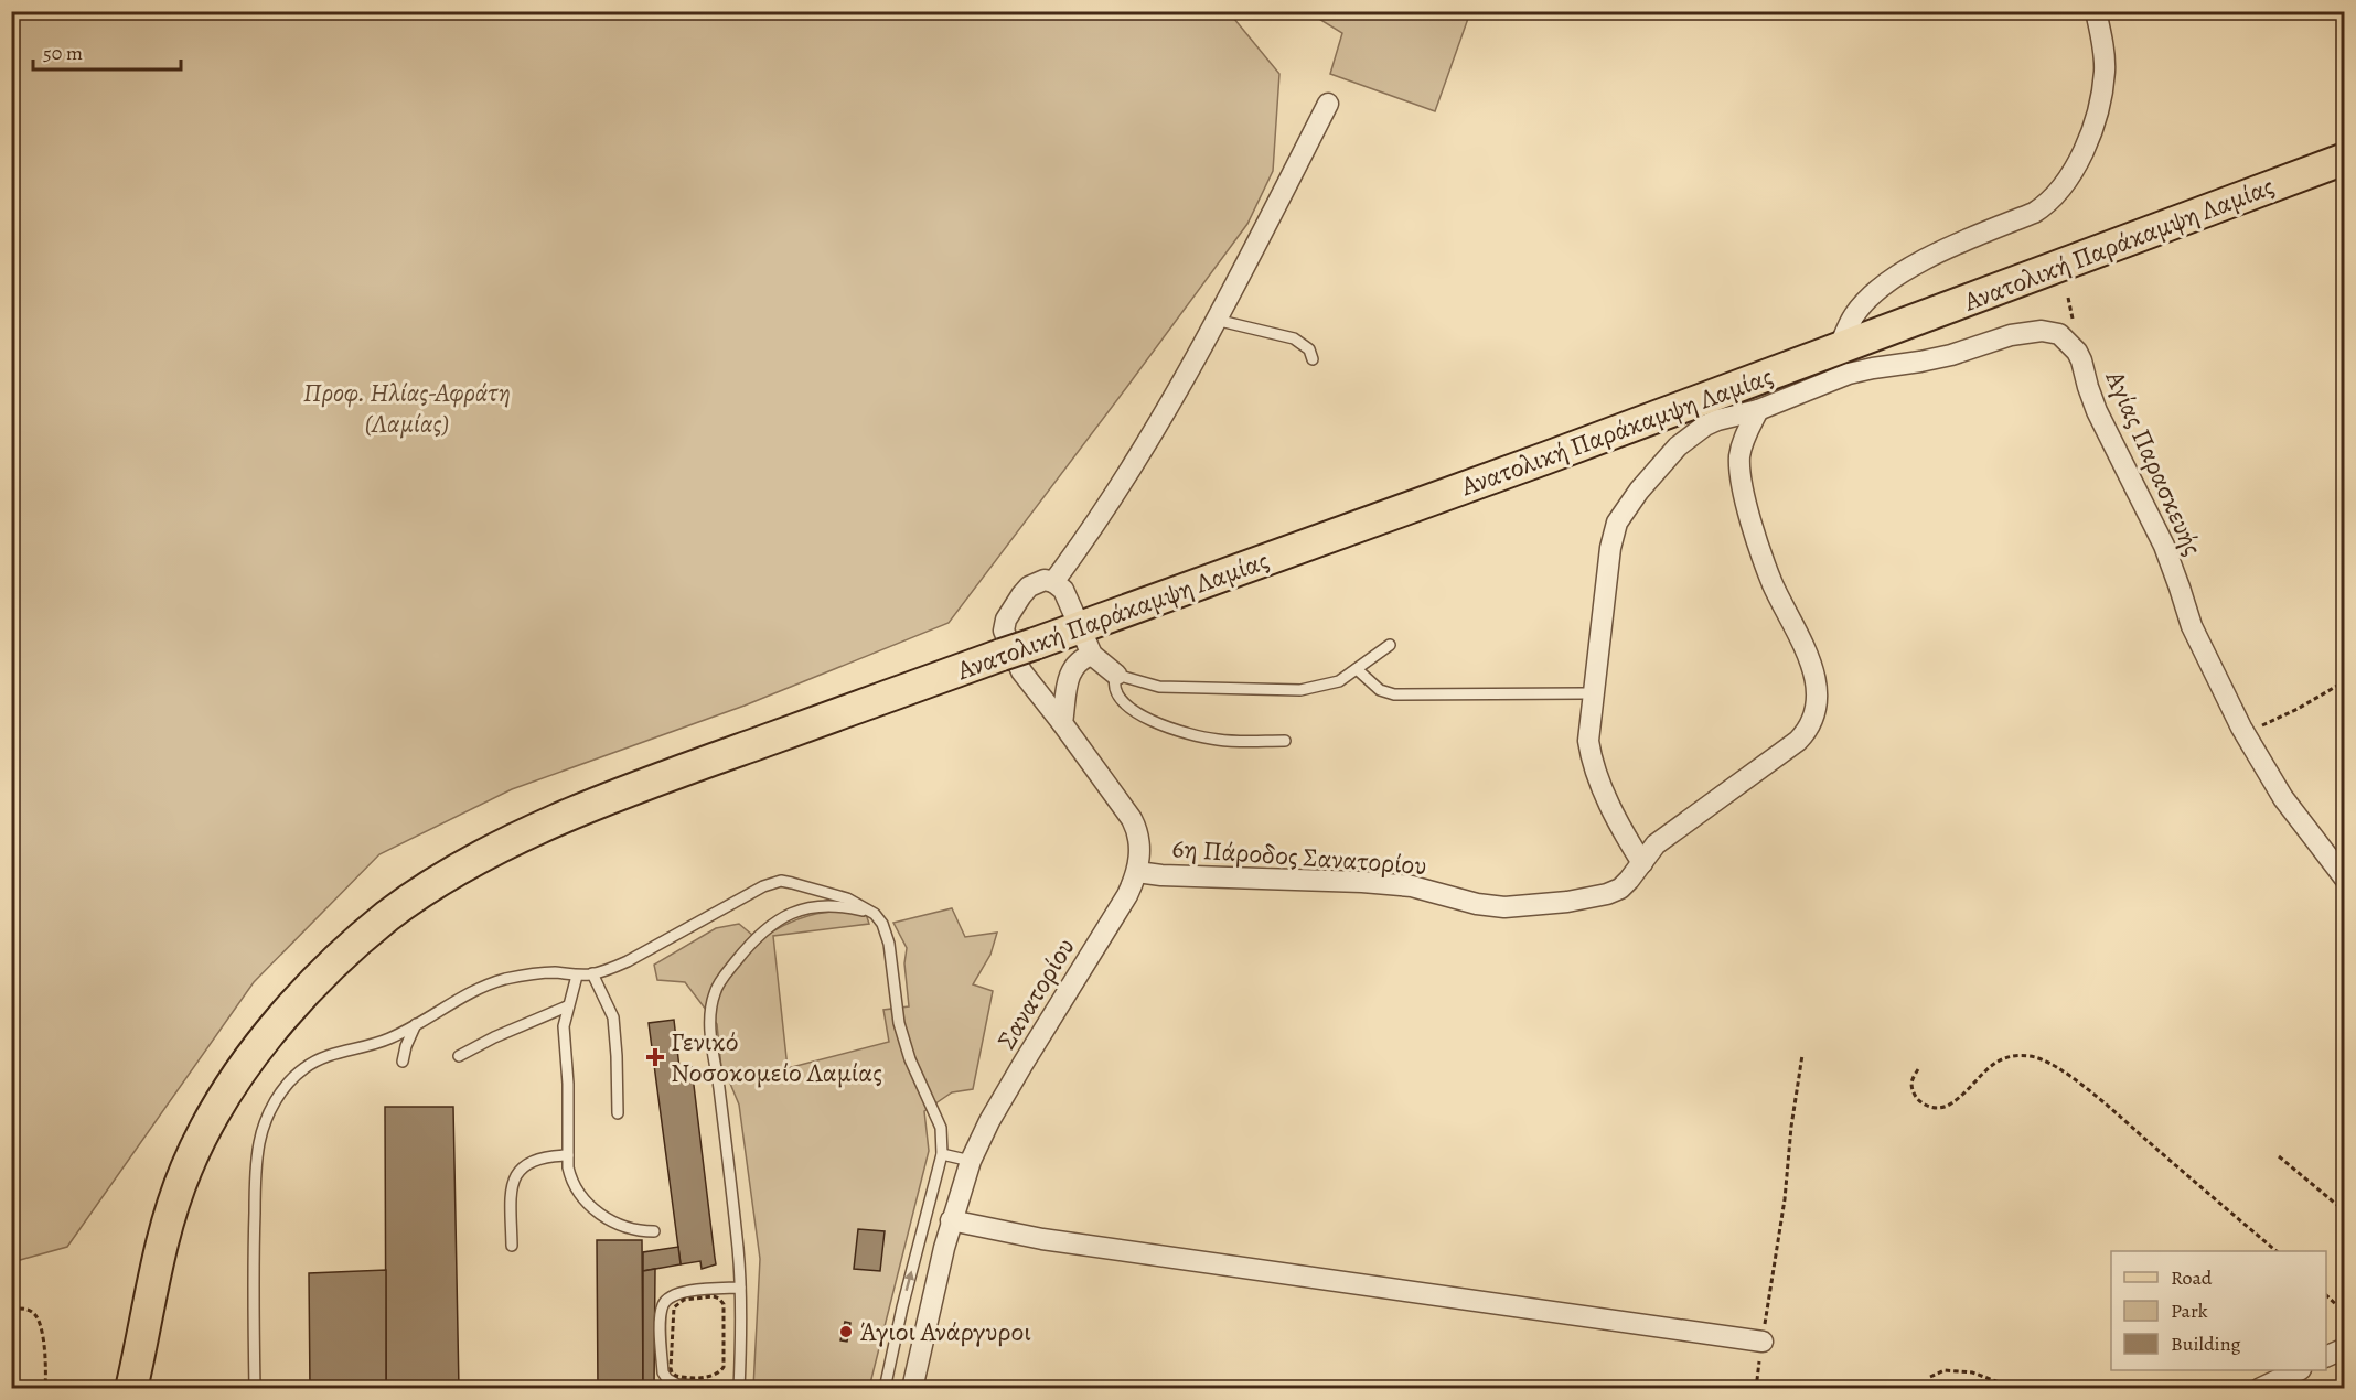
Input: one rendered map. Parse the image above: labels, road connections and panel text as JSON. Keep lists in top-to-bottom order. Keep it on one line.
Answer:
{"streets":{"main road":["Ανατολική Παράκαμψη Λαμίας"],"street":["Αγίας Παρασκευής","6η Πάροδος Σανατορίου","Σανατορίου"]},"crossings":[["Ανατολική Παράκαμψη Λαμίας","Αγίας Παρασκευής"],["Ανατολική Παράκαμψη Λαμίας","6η Πάροδος Σανατορίου"],["Αγίας Παρασκευής","6η Πάροδος Σανατορίου"],["6η Πάροδος Σανατορίου","Σανατορίου"]],"parks":["Προφ. Ηλίας-Αφράτη (Λαμίας)"],"places":{"health":["Γενικό Νοσοκομείο Λαμίας"],"other":["Άγιοι Ανάργυροι"]},"legend":["Road","Park","Building"],"scale_bar":"50 m"}
